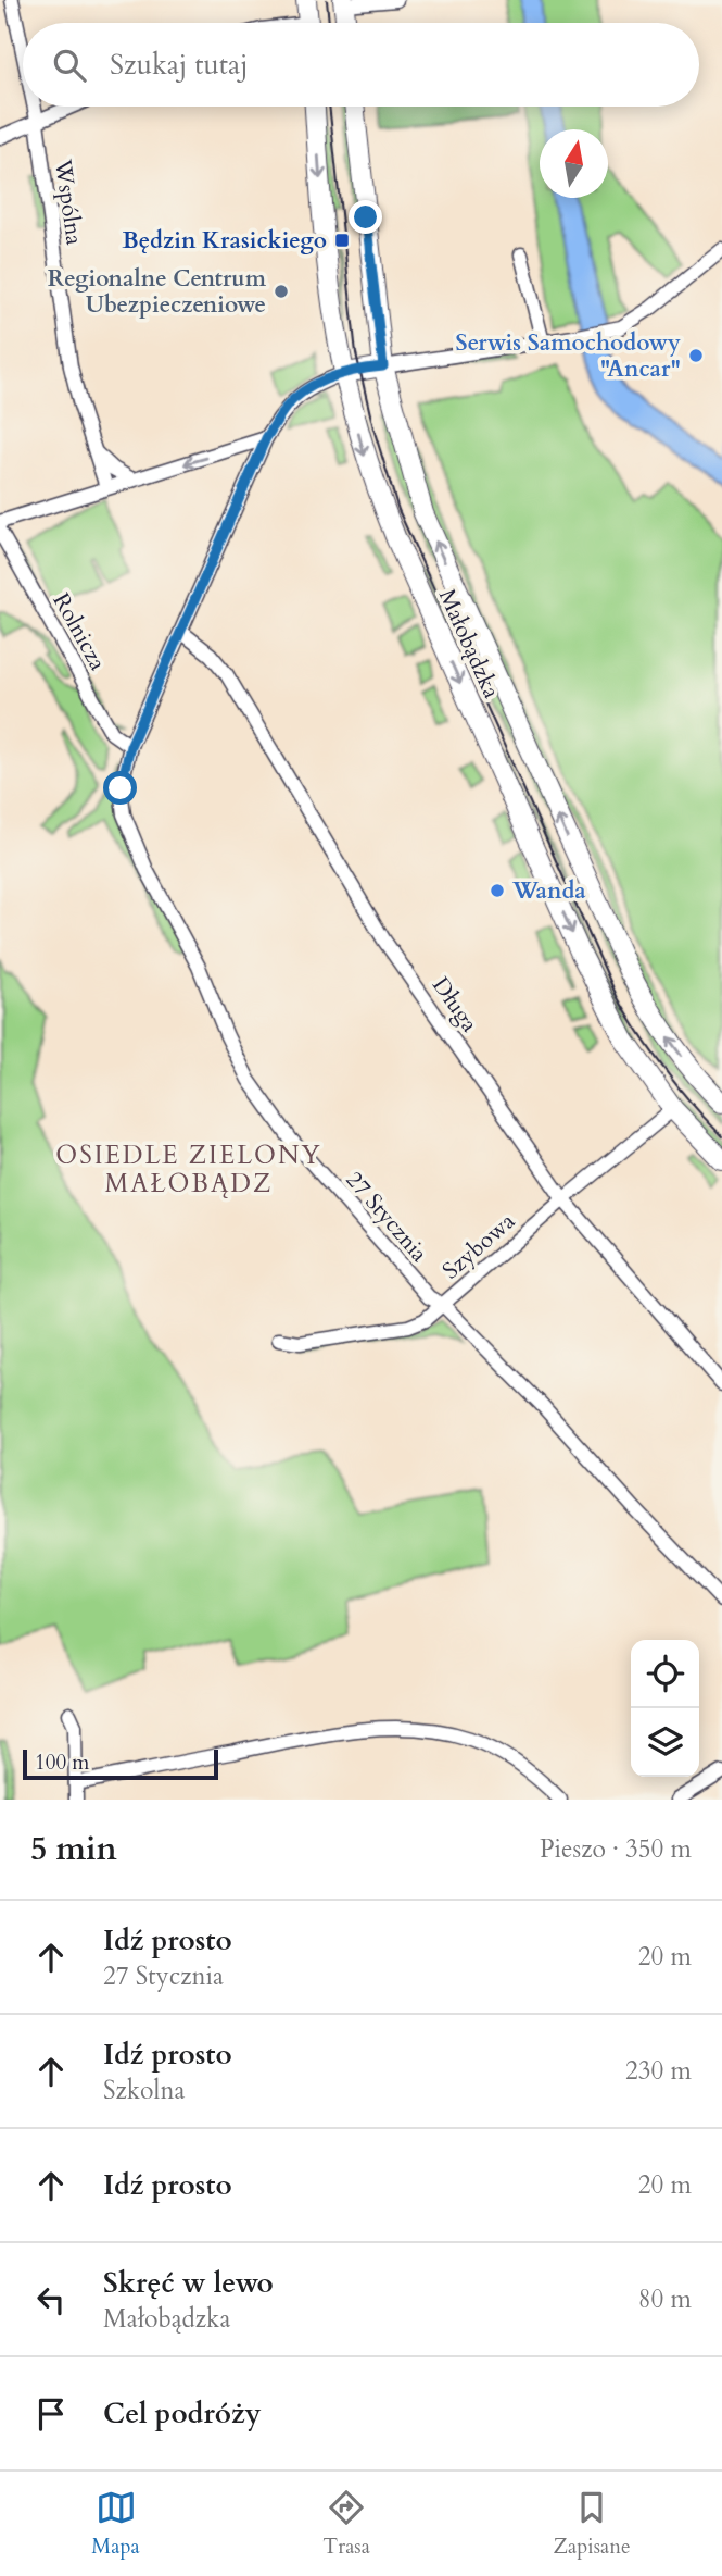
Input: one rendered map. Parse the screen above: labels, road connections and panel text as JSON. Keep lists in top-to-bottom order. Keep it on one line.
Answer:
{"streets":{"street":["Wspólna","Rolnicza","Małobądzka","Długa","27 Stycznia","Szybowa"]},"crossings":[["Rolnicza","27 Stycznia"],["Małobądzka","27 Stycznia"],["Małobądzka","Szybowa"],["Długa","27 Stycznia"],["Długa","Szybowa"],["27 Stycznia","Szybowa"]],"districts":["OSIEDLE ZIELONY MAŁOBĄDZ"],"places":{"transit":["Będzin Krasickiego"],"other":["Regionalne Centrum Ubezpieczeniowe","Serwis Samochodowy \"Ancar\"","Wanda"]},"scale_bar":"100 m","north":"top","page":{"search":"Szukaj tutaj","scale":"100 m","heading":["5 min","Pieszo · 350 m"],"list":[["Idź prosto","27 Stycznia","20 m"],["Idź prosto","Szkolna","230 m"],["Idź prosto","20 m"],["Skręć w lewo","Małobądzka","80 m"],"Cel podróży"],"nav":["Mapa","Trasa","Zapisane"]}}
